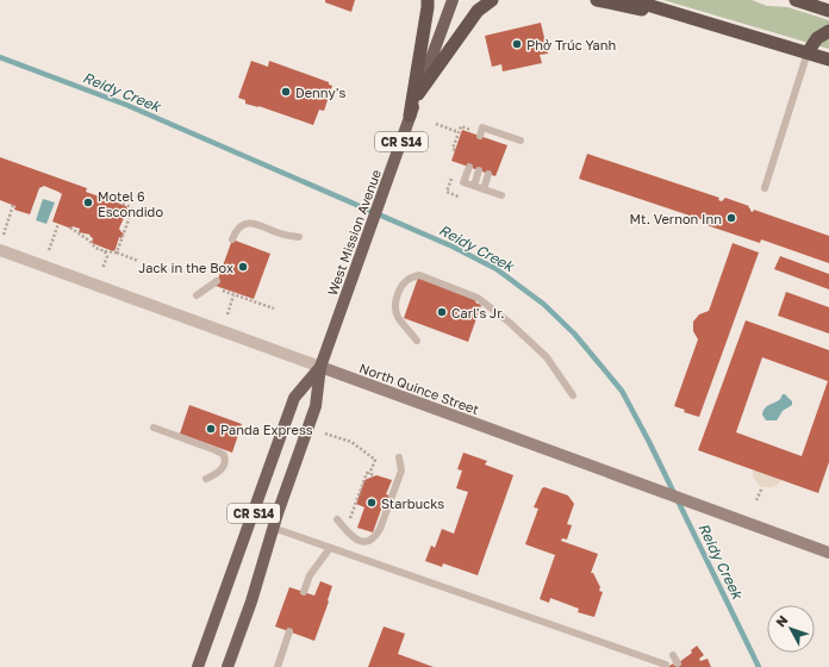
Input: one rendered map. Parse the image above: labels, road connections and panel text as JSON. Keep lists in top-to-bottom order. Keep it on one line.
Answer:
{"streets":{"main road":["CR S14","West Mission Avenue","North Quince Street"]},"crossings":[["West Mission Avenue","North Quince Street"]],"water":["Reidy Creek"],"places":["Phở Trúc Yanh","Denny's","Motel 6 Escondido","Mt. Vernon Inn","Jack in the Box","Carl's Jr.","Panda Express","Starbucks"],"north":"top left"}
